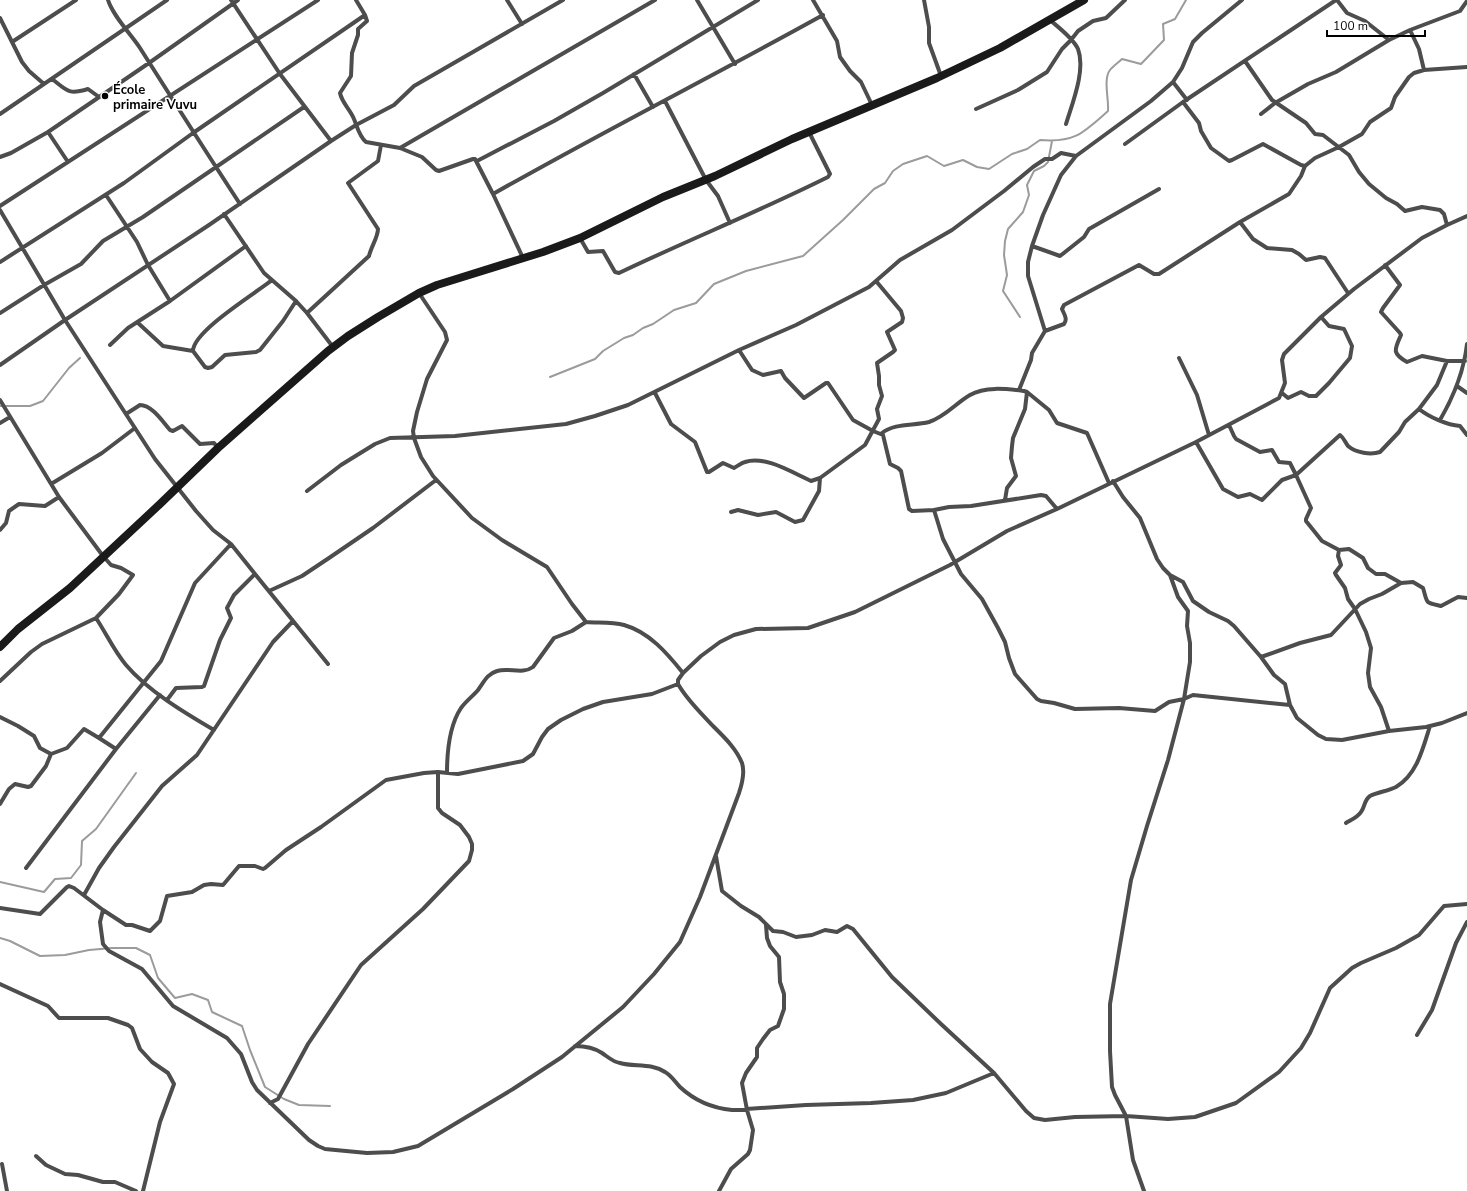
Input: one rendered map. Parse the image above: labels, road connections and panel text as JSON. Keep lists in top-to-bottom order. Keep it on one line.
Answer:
{"places":["École primaire Vuvu"],"scale_bar":"100 m"}
